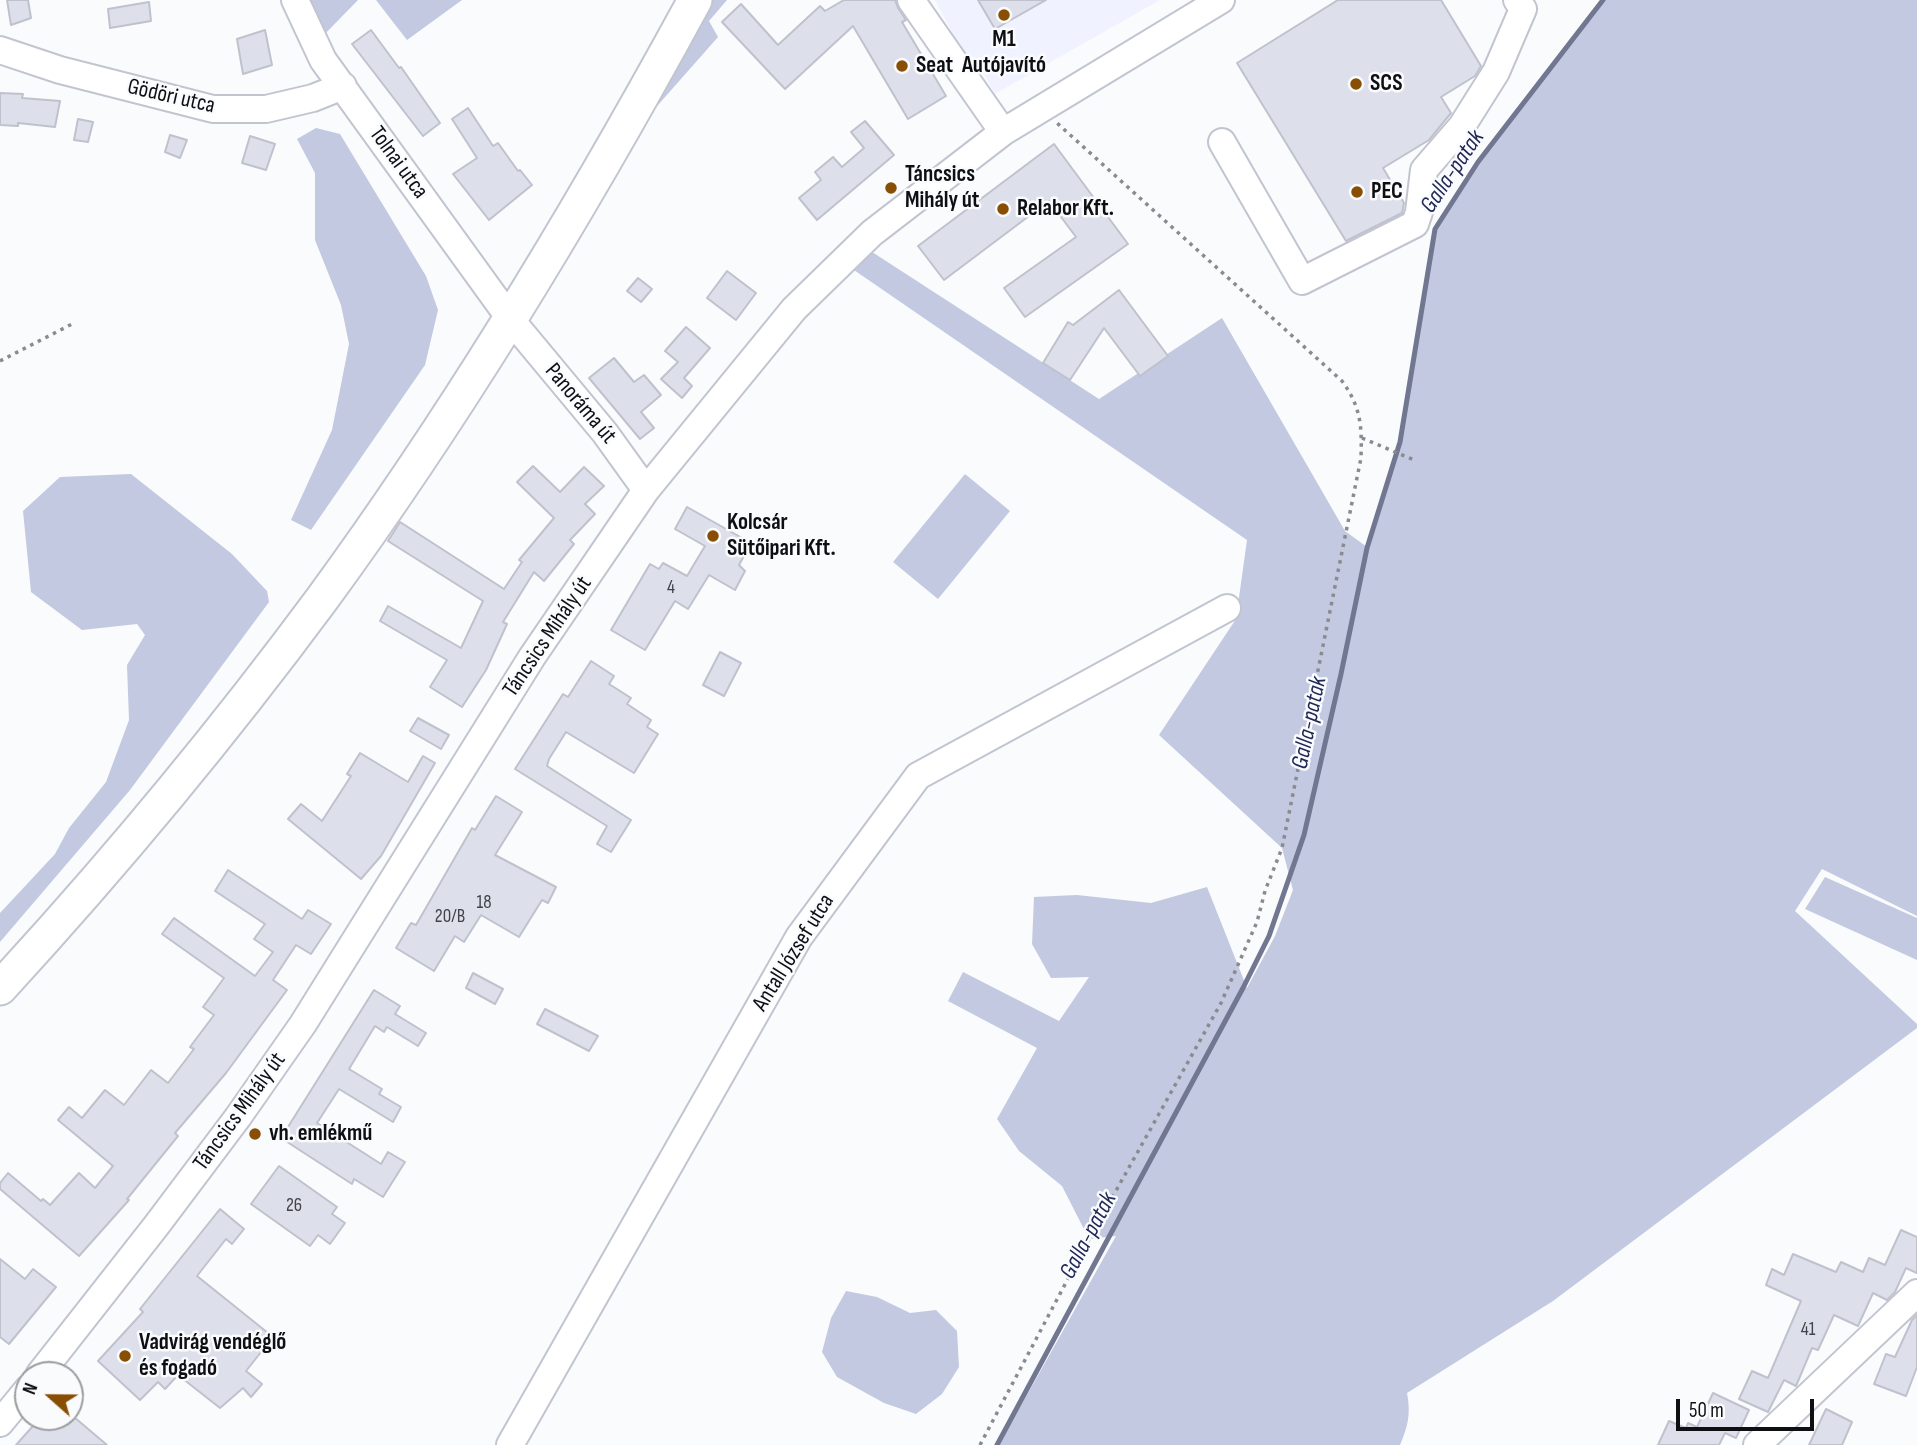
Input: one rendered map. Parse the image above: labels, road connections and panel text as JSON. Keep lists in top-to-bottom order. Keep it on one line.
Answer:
{"streets":{"street":["Gödöri utca","Tolnai utca","Panoráma út","Táncsics Mihály út","Antall József utca"]},"crossings":[["Gödöri utca","Tolnai utca"],["Tolnai utca","Panoráma út"],["Panoráma út","Táncsics Mihály út"]],"water":["Galla-patak"],"places":["M1 Autójavító","Seat","SCS","Táncsics Mihály út","PEC","Relabor Kft.","Kolcsár Sütőipari Kft.","vh. emlékmű","Vadvirág vendéglő és fogadó"],"house_numbers":["4","18","20/B","26","41"],"scale_bar":"50 m","north":"left"}
